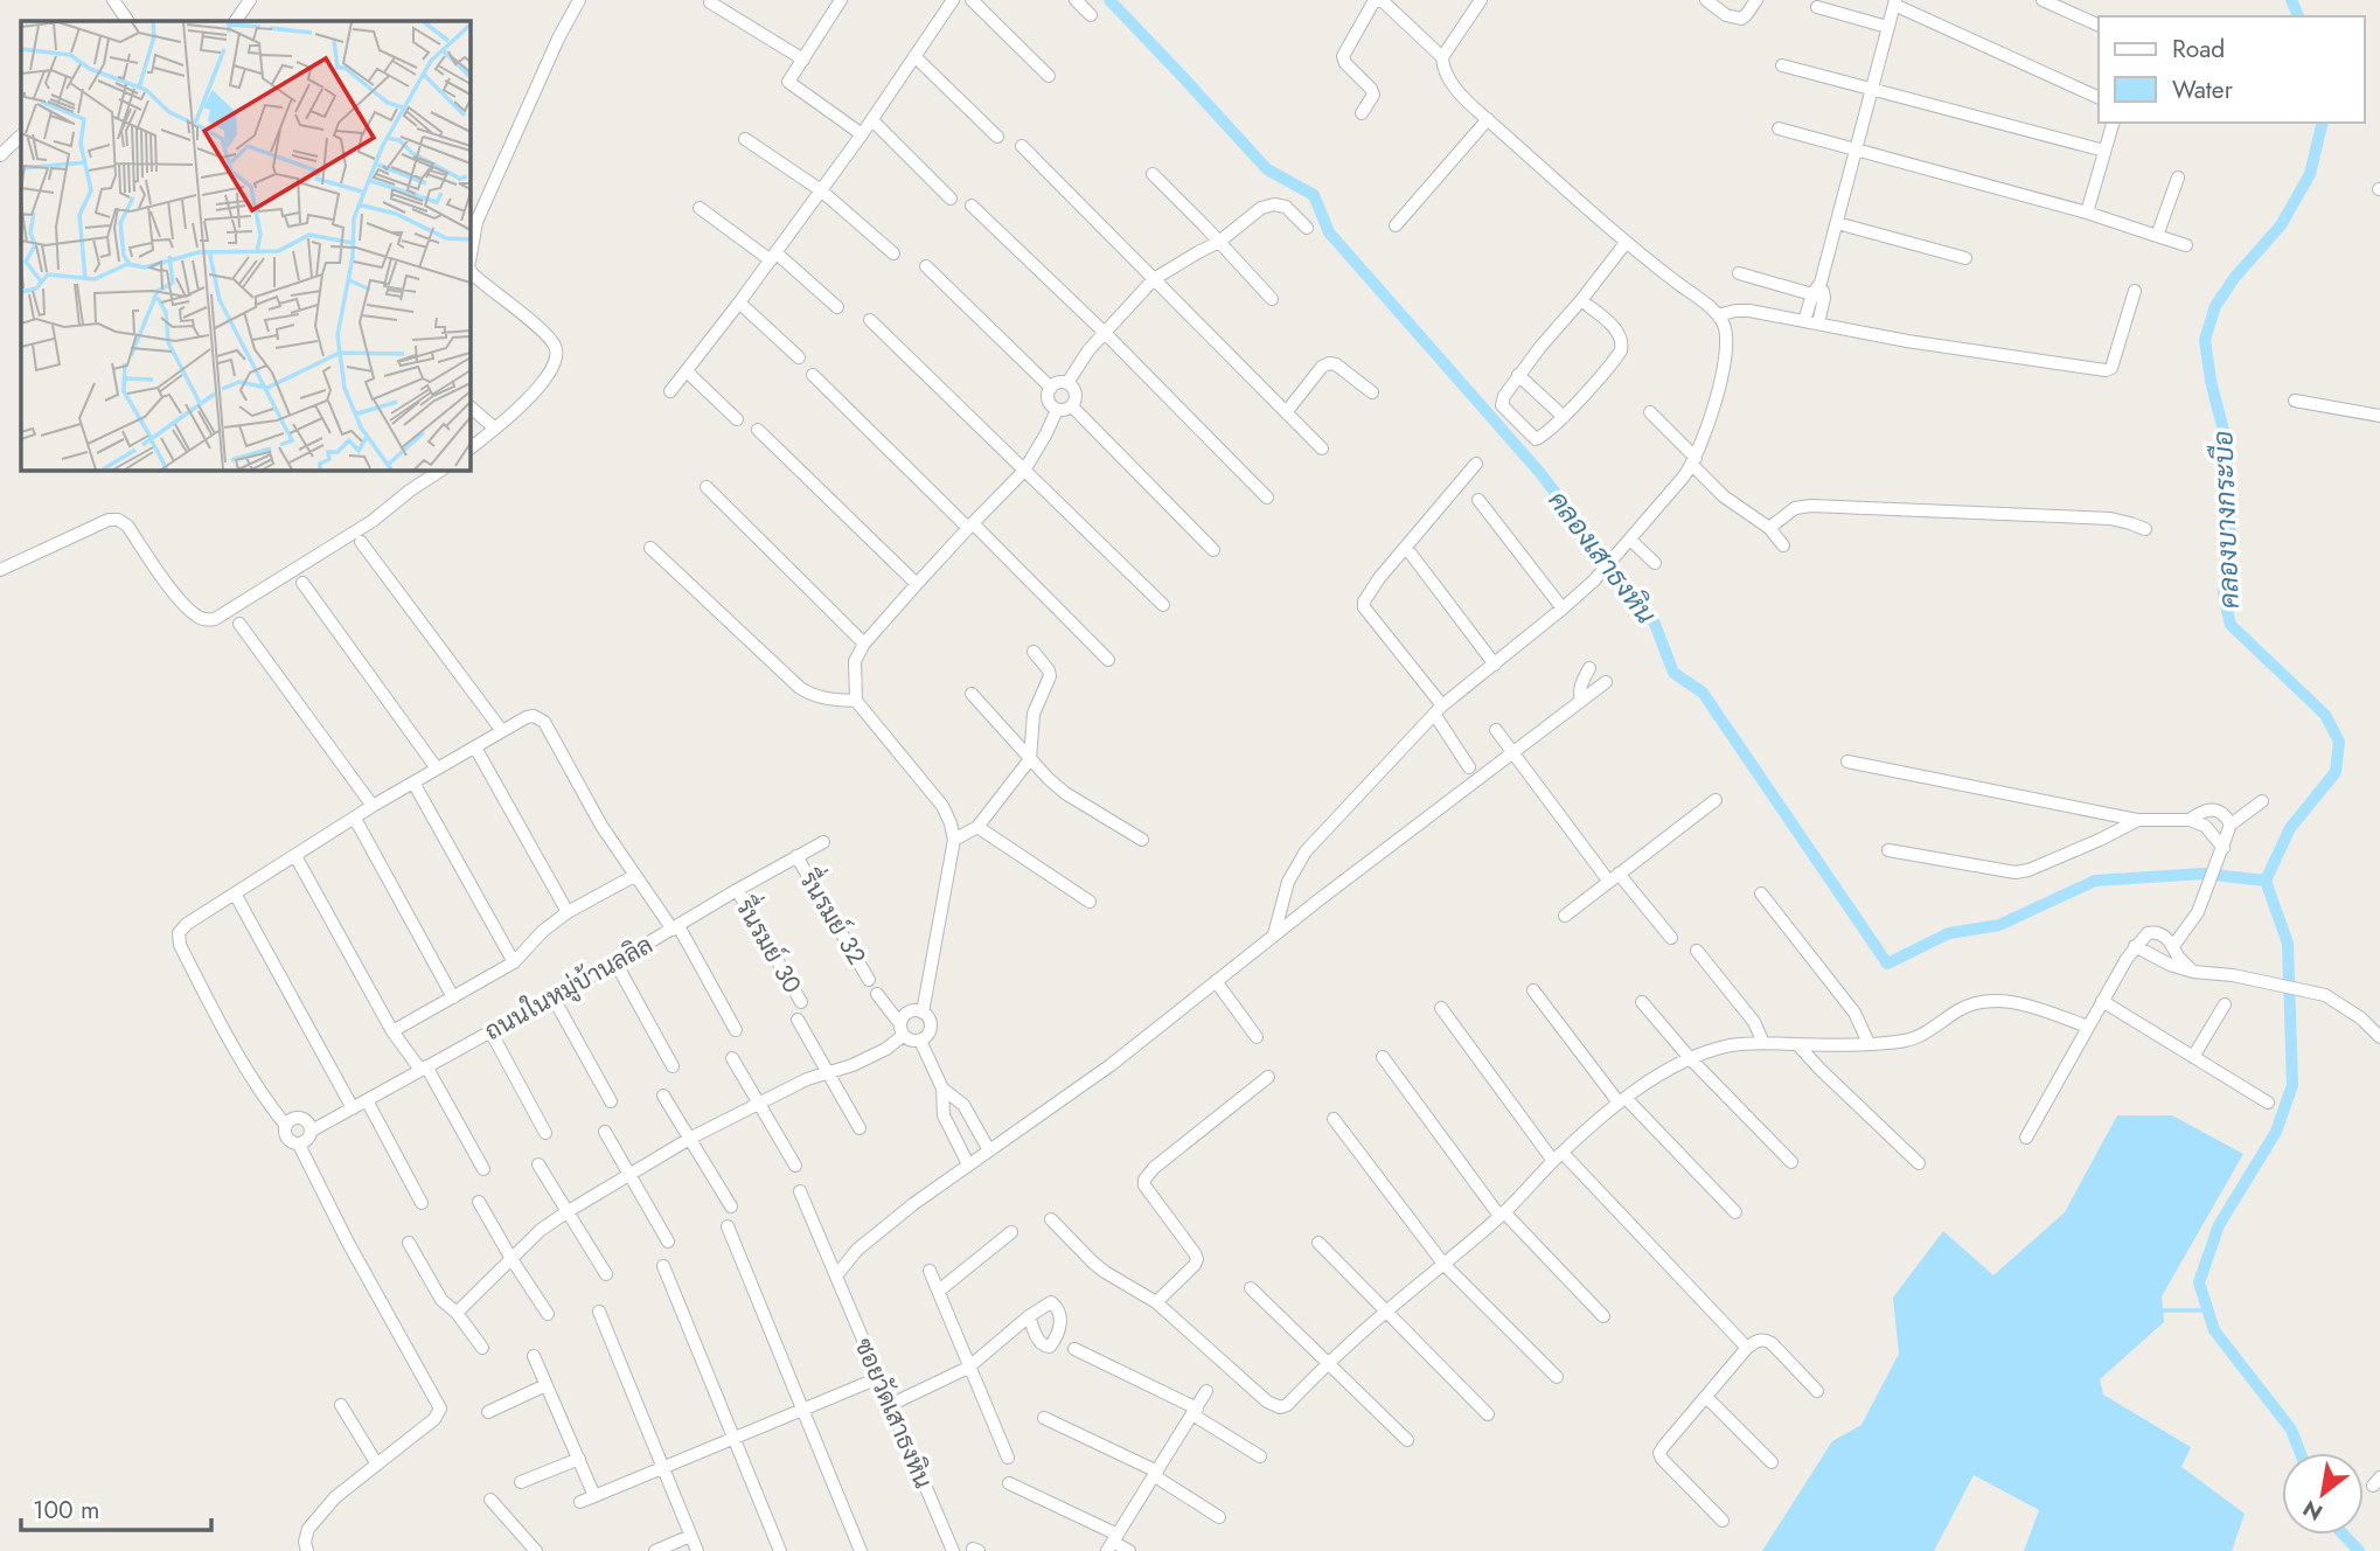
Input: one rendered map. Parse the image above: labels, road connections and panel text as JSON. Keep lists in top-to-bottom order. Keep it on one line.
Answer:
{"streets":{"street":["รื่นรมย์ 32","รื่นรมย์ 30","ถนนในหมู่บ้านลลิล","ซอยวัดเสาธงหิน"]},"crossings":[["รื่นรมย์ 32","ถนนในหมู่บ้านลลิล"],["รื่นรมย์ 30","ถนนในหมู่บ้านลลิล"]],"water":["คลองบางกระบือ","คลองเสาธงหิน"],"legend":["Road","Water"],"scale_bar":"100 m","north":"bottom left"}
